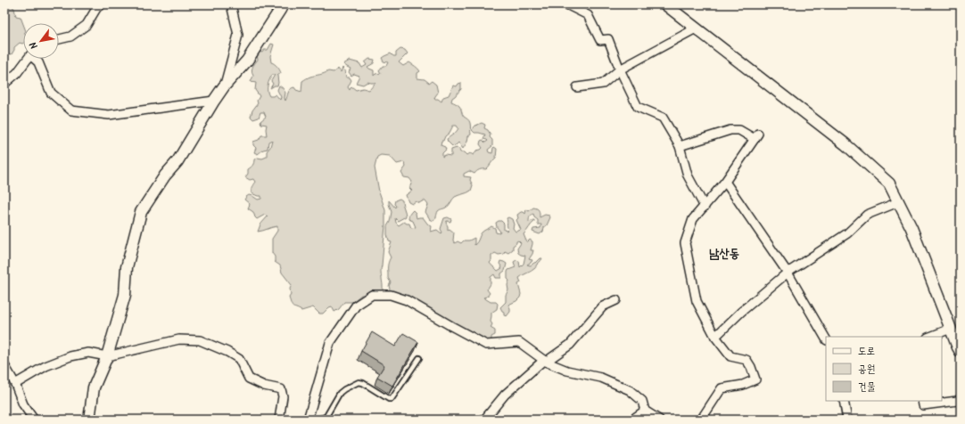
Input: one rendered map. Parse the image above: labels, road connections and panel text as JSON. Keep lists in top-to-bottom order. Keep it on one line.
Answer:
{"districts":["남산동"],"legend":["도로","공원","건물"],"north":"bottom left"}
